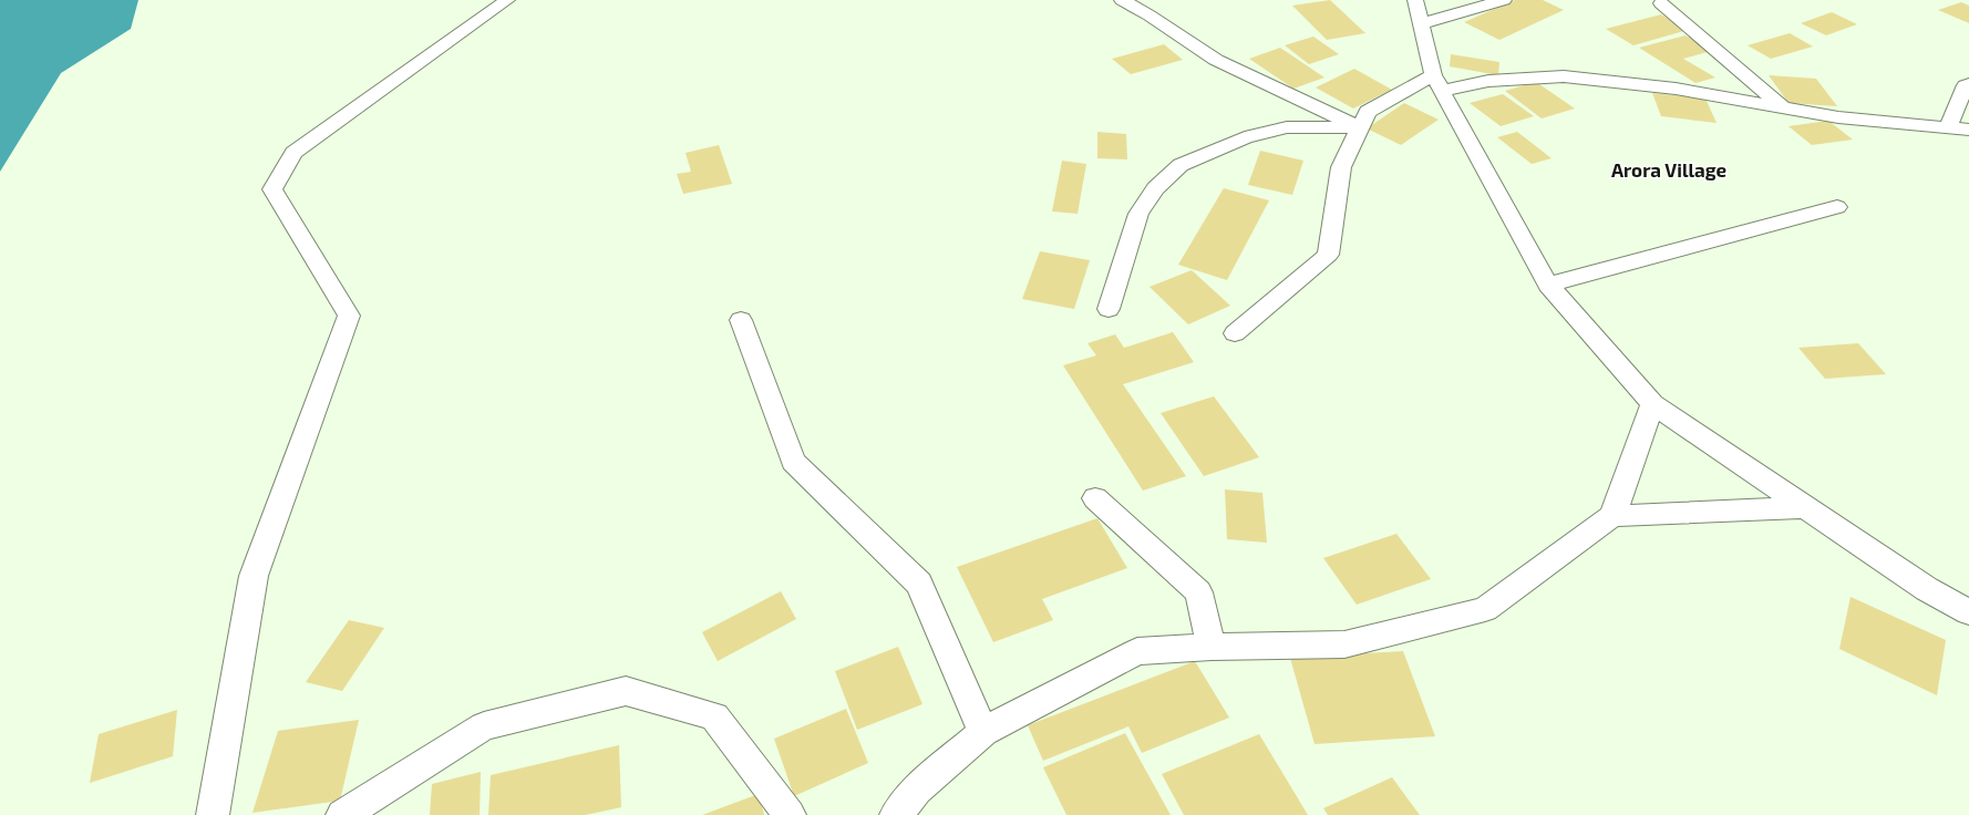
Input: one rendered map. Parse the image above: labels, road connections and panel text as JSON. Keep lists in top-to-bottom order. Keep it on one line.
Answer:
{"districts":["Arora Village"]}
